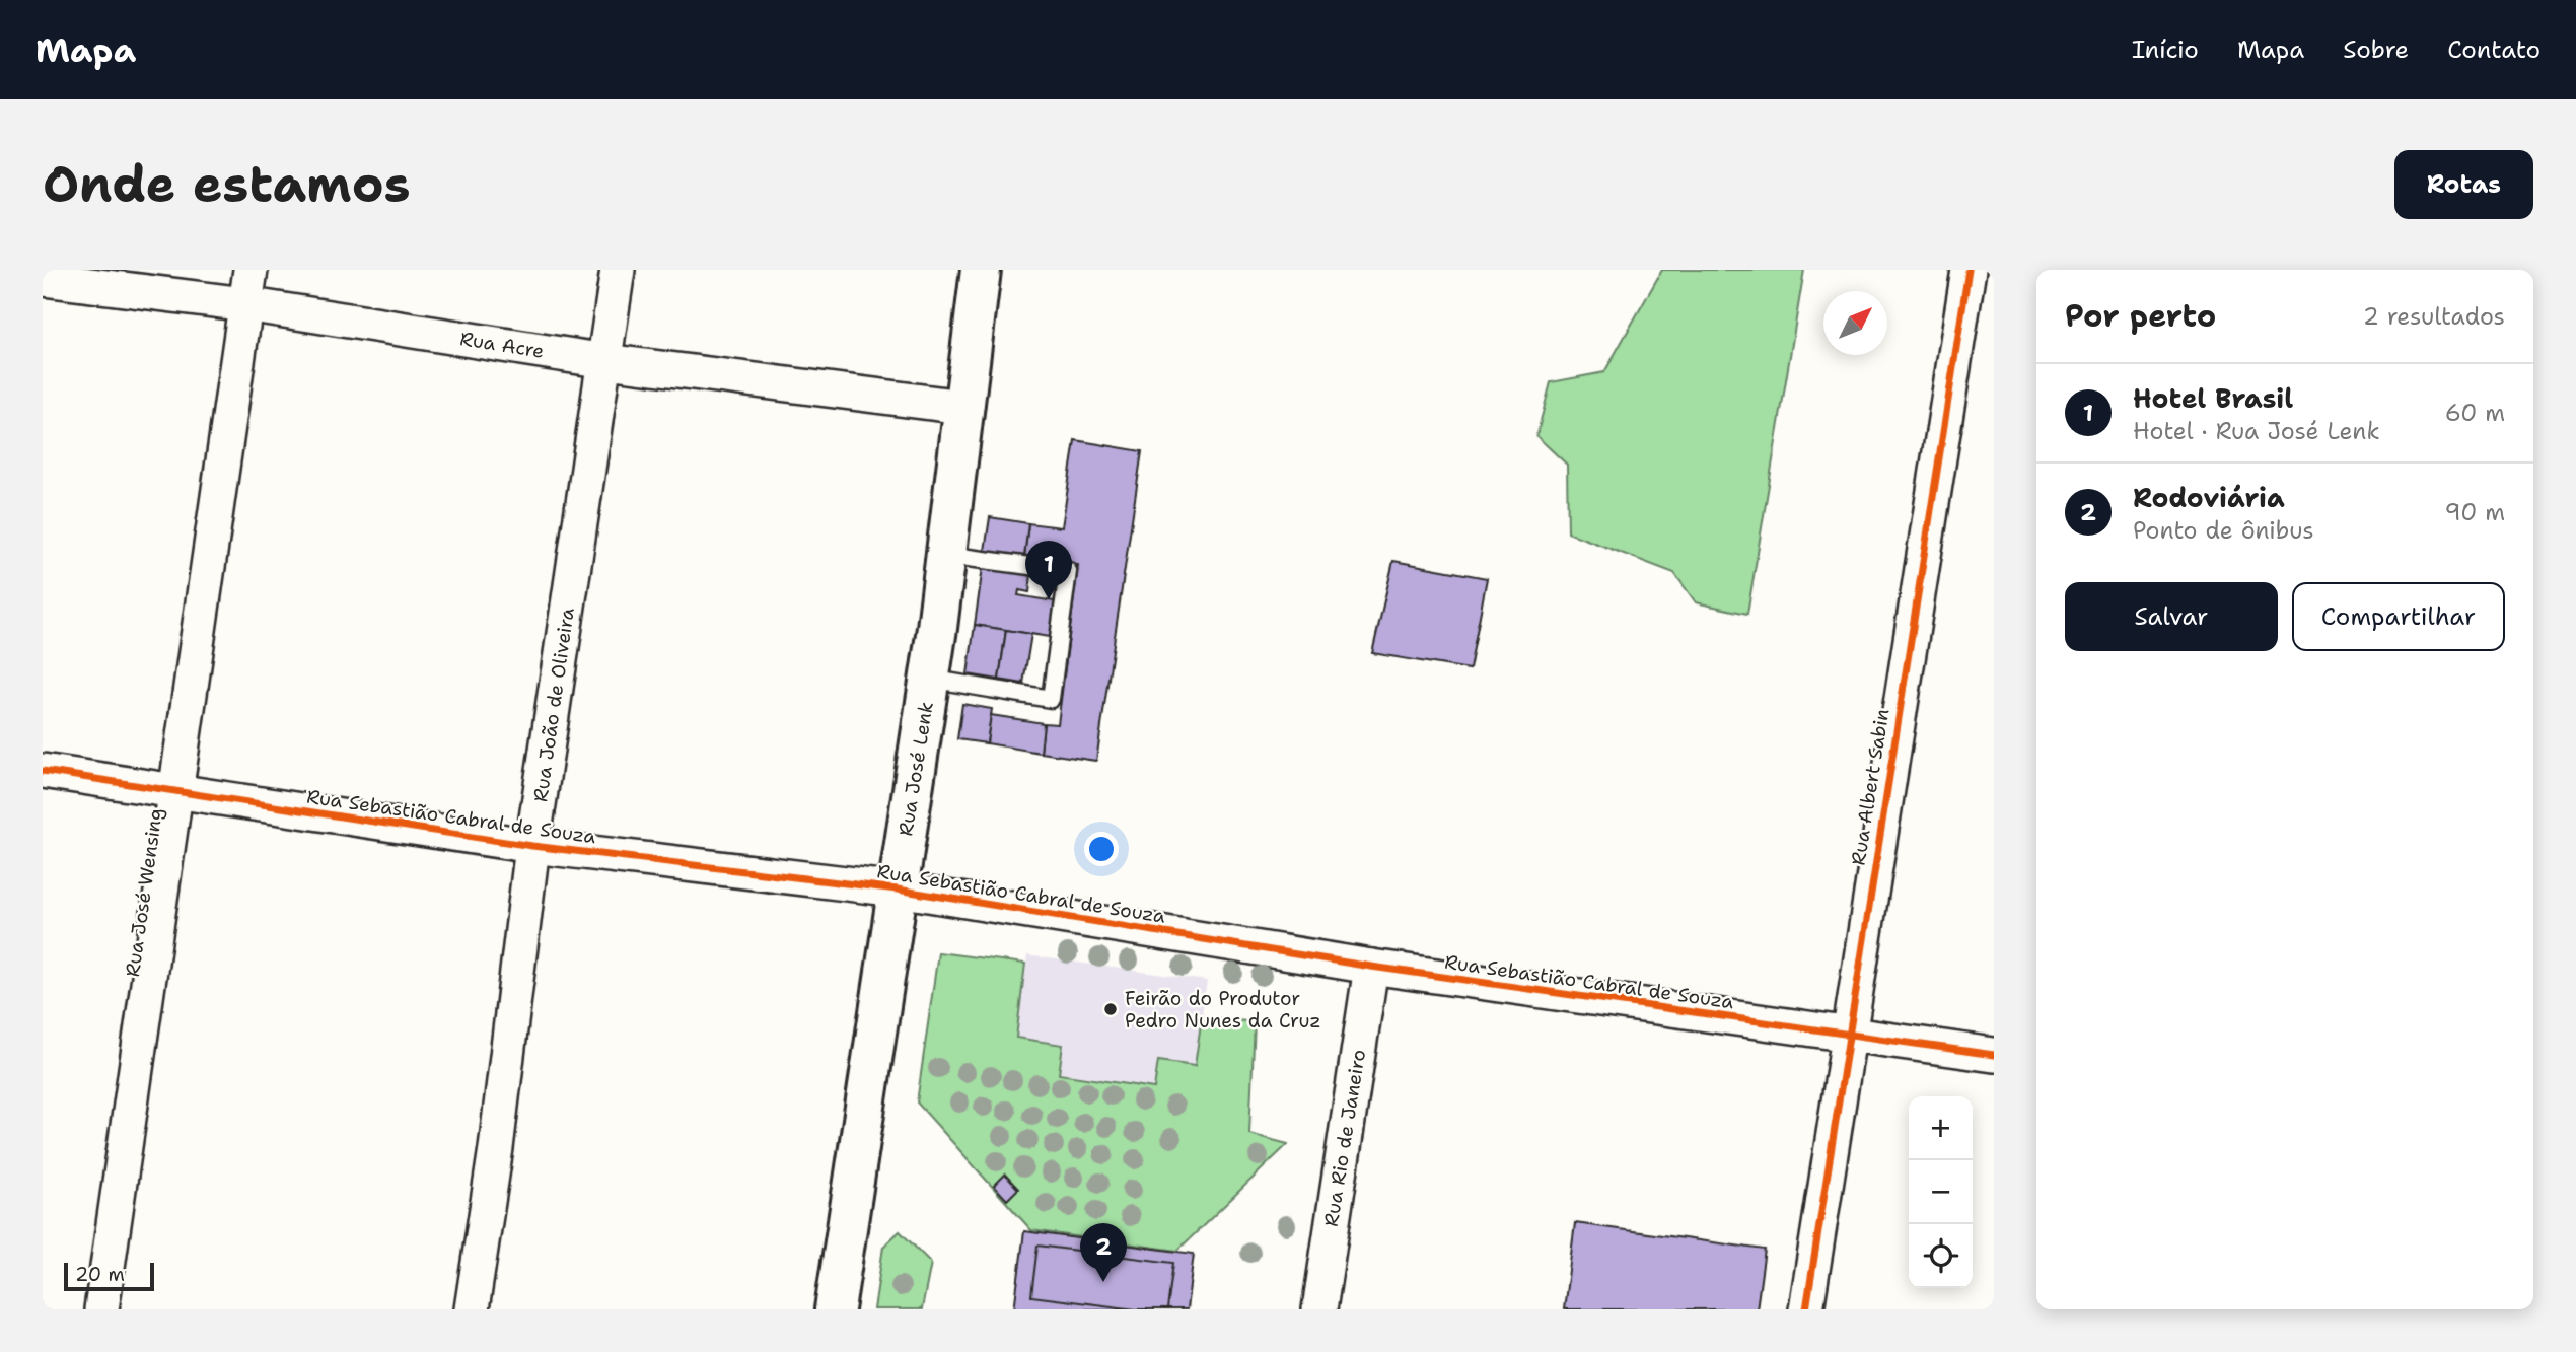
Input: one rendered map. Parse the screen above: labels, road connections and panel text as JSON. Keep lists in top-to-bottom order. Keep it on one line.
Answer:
{"streets":{"street":["Rua Acre","Rua João de Oliveira","Rua José Lenk","Rua Albert Sabin","Rua Sebastião Cabral de Souza","Rua José Wensing","Rua Rio de Janeiro"]},"crossings":[["Rua Acre","Rua João de Oliveira"],["Rua Acre","Rua José Lenk"],["Rua Acre","Rua José Wensing"],["Rua João de Oliveira","Rua Sebastião Cabral de Souza"],["Rua José Lenk","Rua Sebastião Cabral de Souza"],["Rua Albert Sabin","Rua Sebastião Cabral de Souza"],["Rua Sebastião Cabral de Souza","Rua José Wensing"],["Rua Sebastião Cabral de Souza","Rua Rio de Janeiro"]],"places":["Feirão do Produtor Pedro Nunes da Cruz"],"scale_bar":"20 m","north":"top right","page":{"header":"Mapa","nav":["Início","Mapa","Sobre","Contato"],"buttons":["Rotas",["Salvar","Compartilhar"]],"title":"Onde estamos","heading":["Por perto","2 resultados"],"list":[{"mark":"1","name":"Hotel Brasil","note":"Hotel · Rua José Lenk","value":"60 m"},{"mark":"2","name":"Rodoviária","note":"Ponto de ônibus","value":"90 m"}],"pins":["1","2"],"map_buttons":["+","−"],"scale":"20 m"}}
